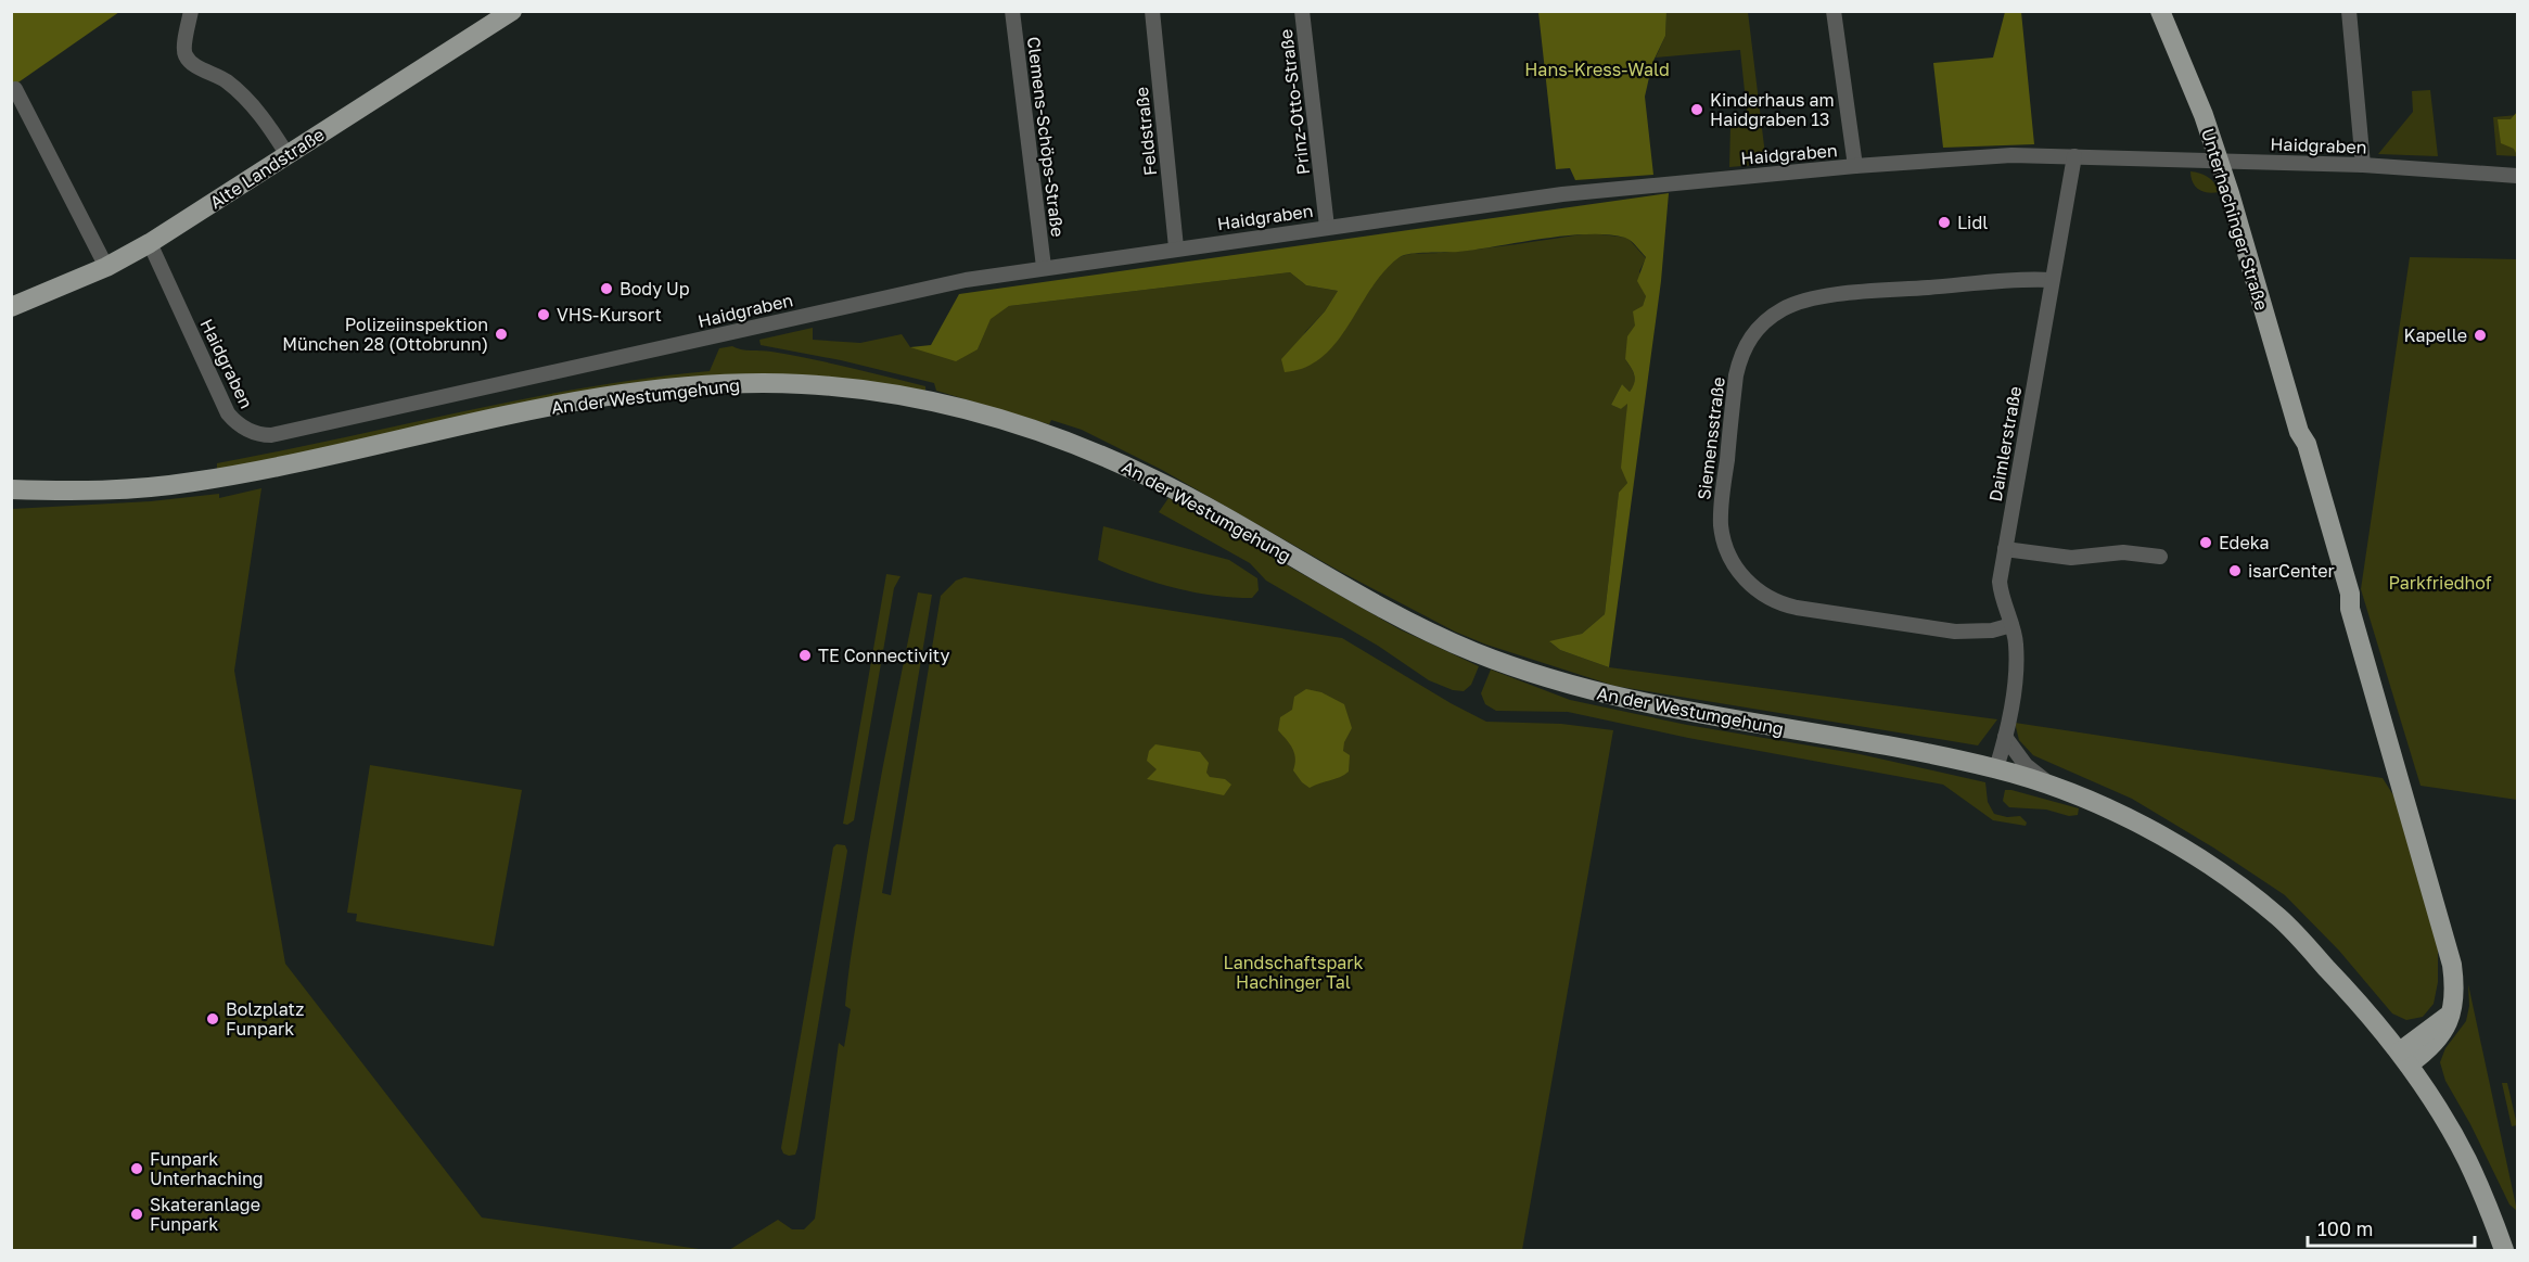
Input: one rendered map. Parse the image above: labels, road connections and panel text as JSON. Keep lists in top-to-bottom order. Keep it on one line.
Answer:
{"streets":{"main road":["Alte Landstraße","Unterhachinger Straße","An der Westumgehung"],"street":["Prinz-Otto-Straße","Feldstraße","Clemens-Schöps-Straße","Haidgraben","Siemensstraße","Daimlerstraße"]},"crossings":[["Prinz-Otto-Straße","Haidgraben"],["Feldstraße","Haidgraben"],["Clemens-Schöps-Straße","Haidgraben"],["Haidgraben","Alte Landstraße"],["Haidgraben","Unterhachinger Straße"],["Haidgraben","Daimlerstraße"],["An der Westumgehung","Daimlerstraße"],["Siemensstraße","Daimlerstraße"]],"parks":["Hans-Kress-Wald","Parkfriedhof","Landschaftspark Hachinger Tal"],"places":["Kinderhaus am Haidgraben 13","Lidl","Body Up","VHS-Kursort","Polizeiinspektion München 28 (Ottobrunn)","Kapelle","Edeka","isarCenter","TE Connectivity","Bolzplatz Funpark","Funpark Unterhaching","Skateranlage Funpark"],"scale_bar":"100 m"}
